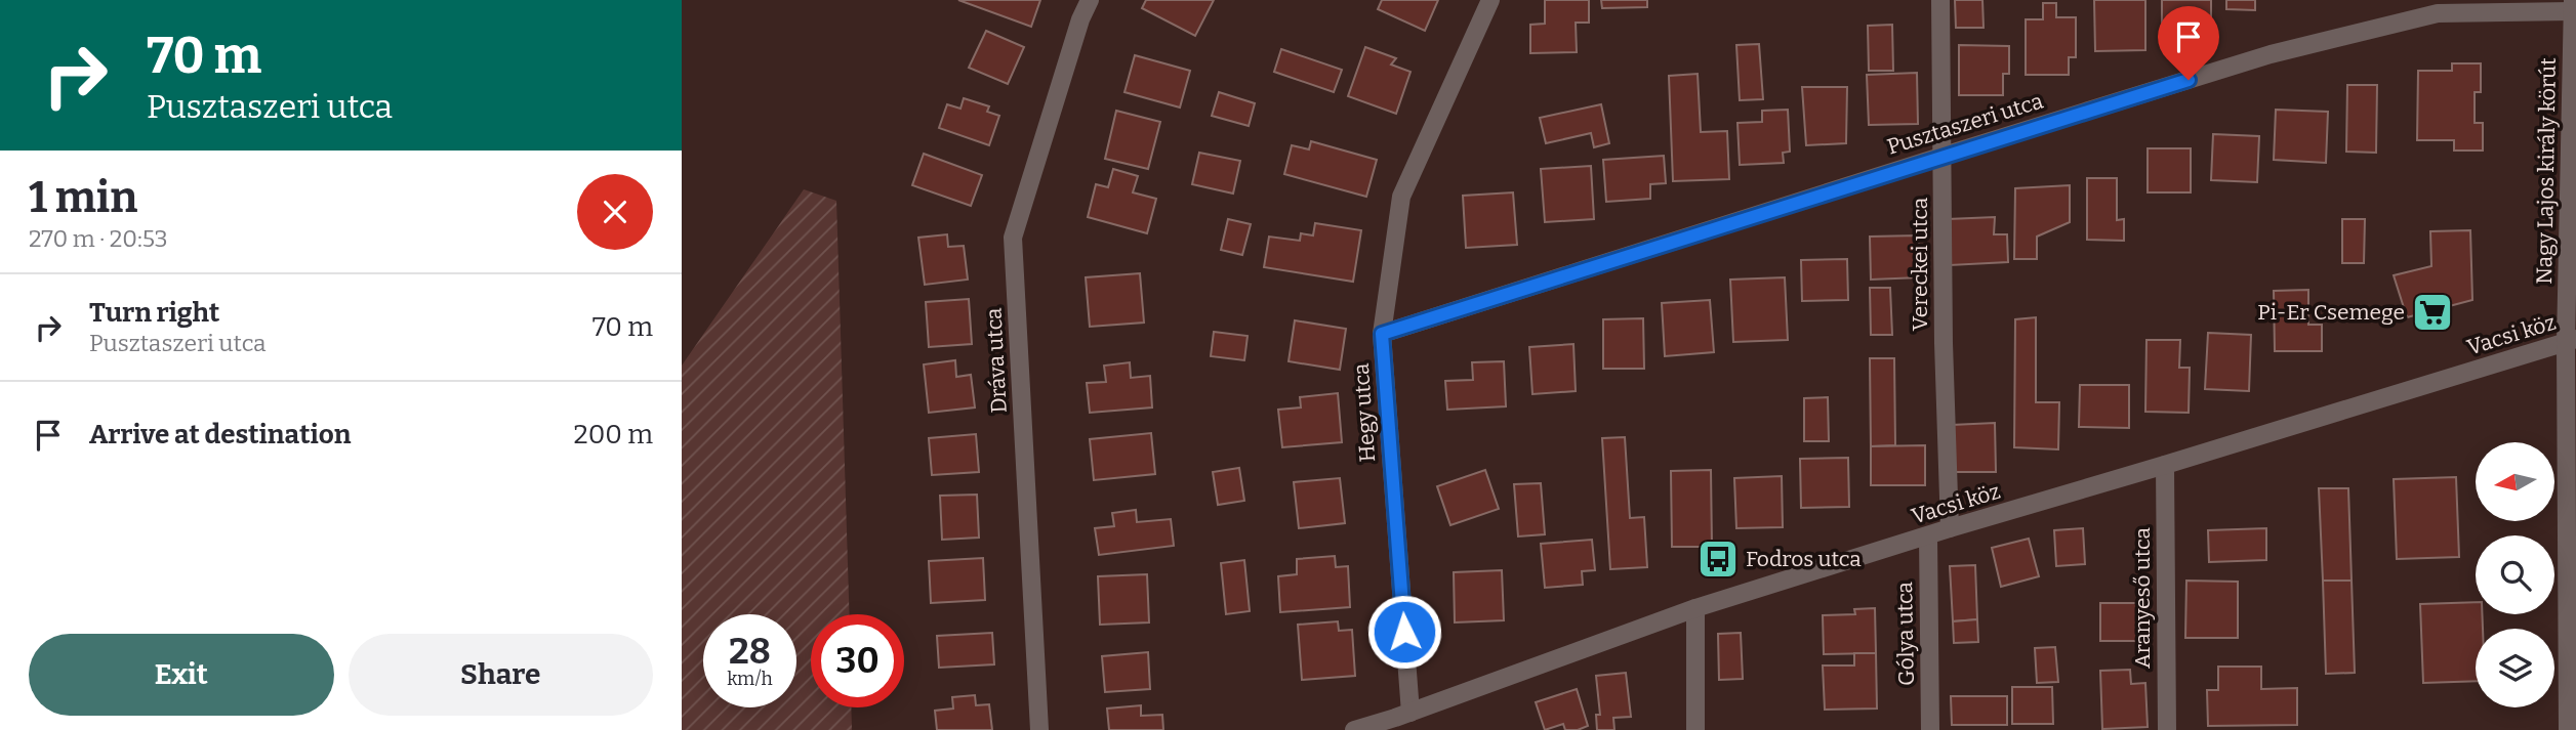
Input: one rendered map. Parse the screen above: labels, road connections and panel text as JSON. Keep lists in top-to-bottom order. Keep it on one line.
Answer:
{"streets":{"street":["Pusztaszeri utca","Nagy Lajos király körút","Vereckei utca","Vacsi köz","Dráva utca","Hegy utca","Aranyeső utca","Gólya utca"]},"crossings":[["Pusztaszeri utca","Nagy Lajos király körút"],["Pusztaszeri utca","Vereckei utca"],["Pusztaszeri utca","Hegy utca"],["Nagy Lajos király körút","Vacsi köz"],["Vereckei utca","Vacsi köz"],["Vacsi köz","Hegy utca"],["Vacsi köz","Aranyeső utca"],["Vacsi köz","Gólya utca"]],"places":{"supermarket":["Pi-Er Csemege"],"bus stop":["Fodros utca"]},"north":"left","page":{"turn":["70 m","Pusztaszeri utca"],"heading":["1 min","270 m · 20:53"],"list":[{"name":"Turn right","note":"Pusztaszeri utca","value":"70 m"},{"name":"Arrive at destination","value":"200 m"}],"speed":"28 km/h","limit":"30","buttons":["Exit","Share"]}}
